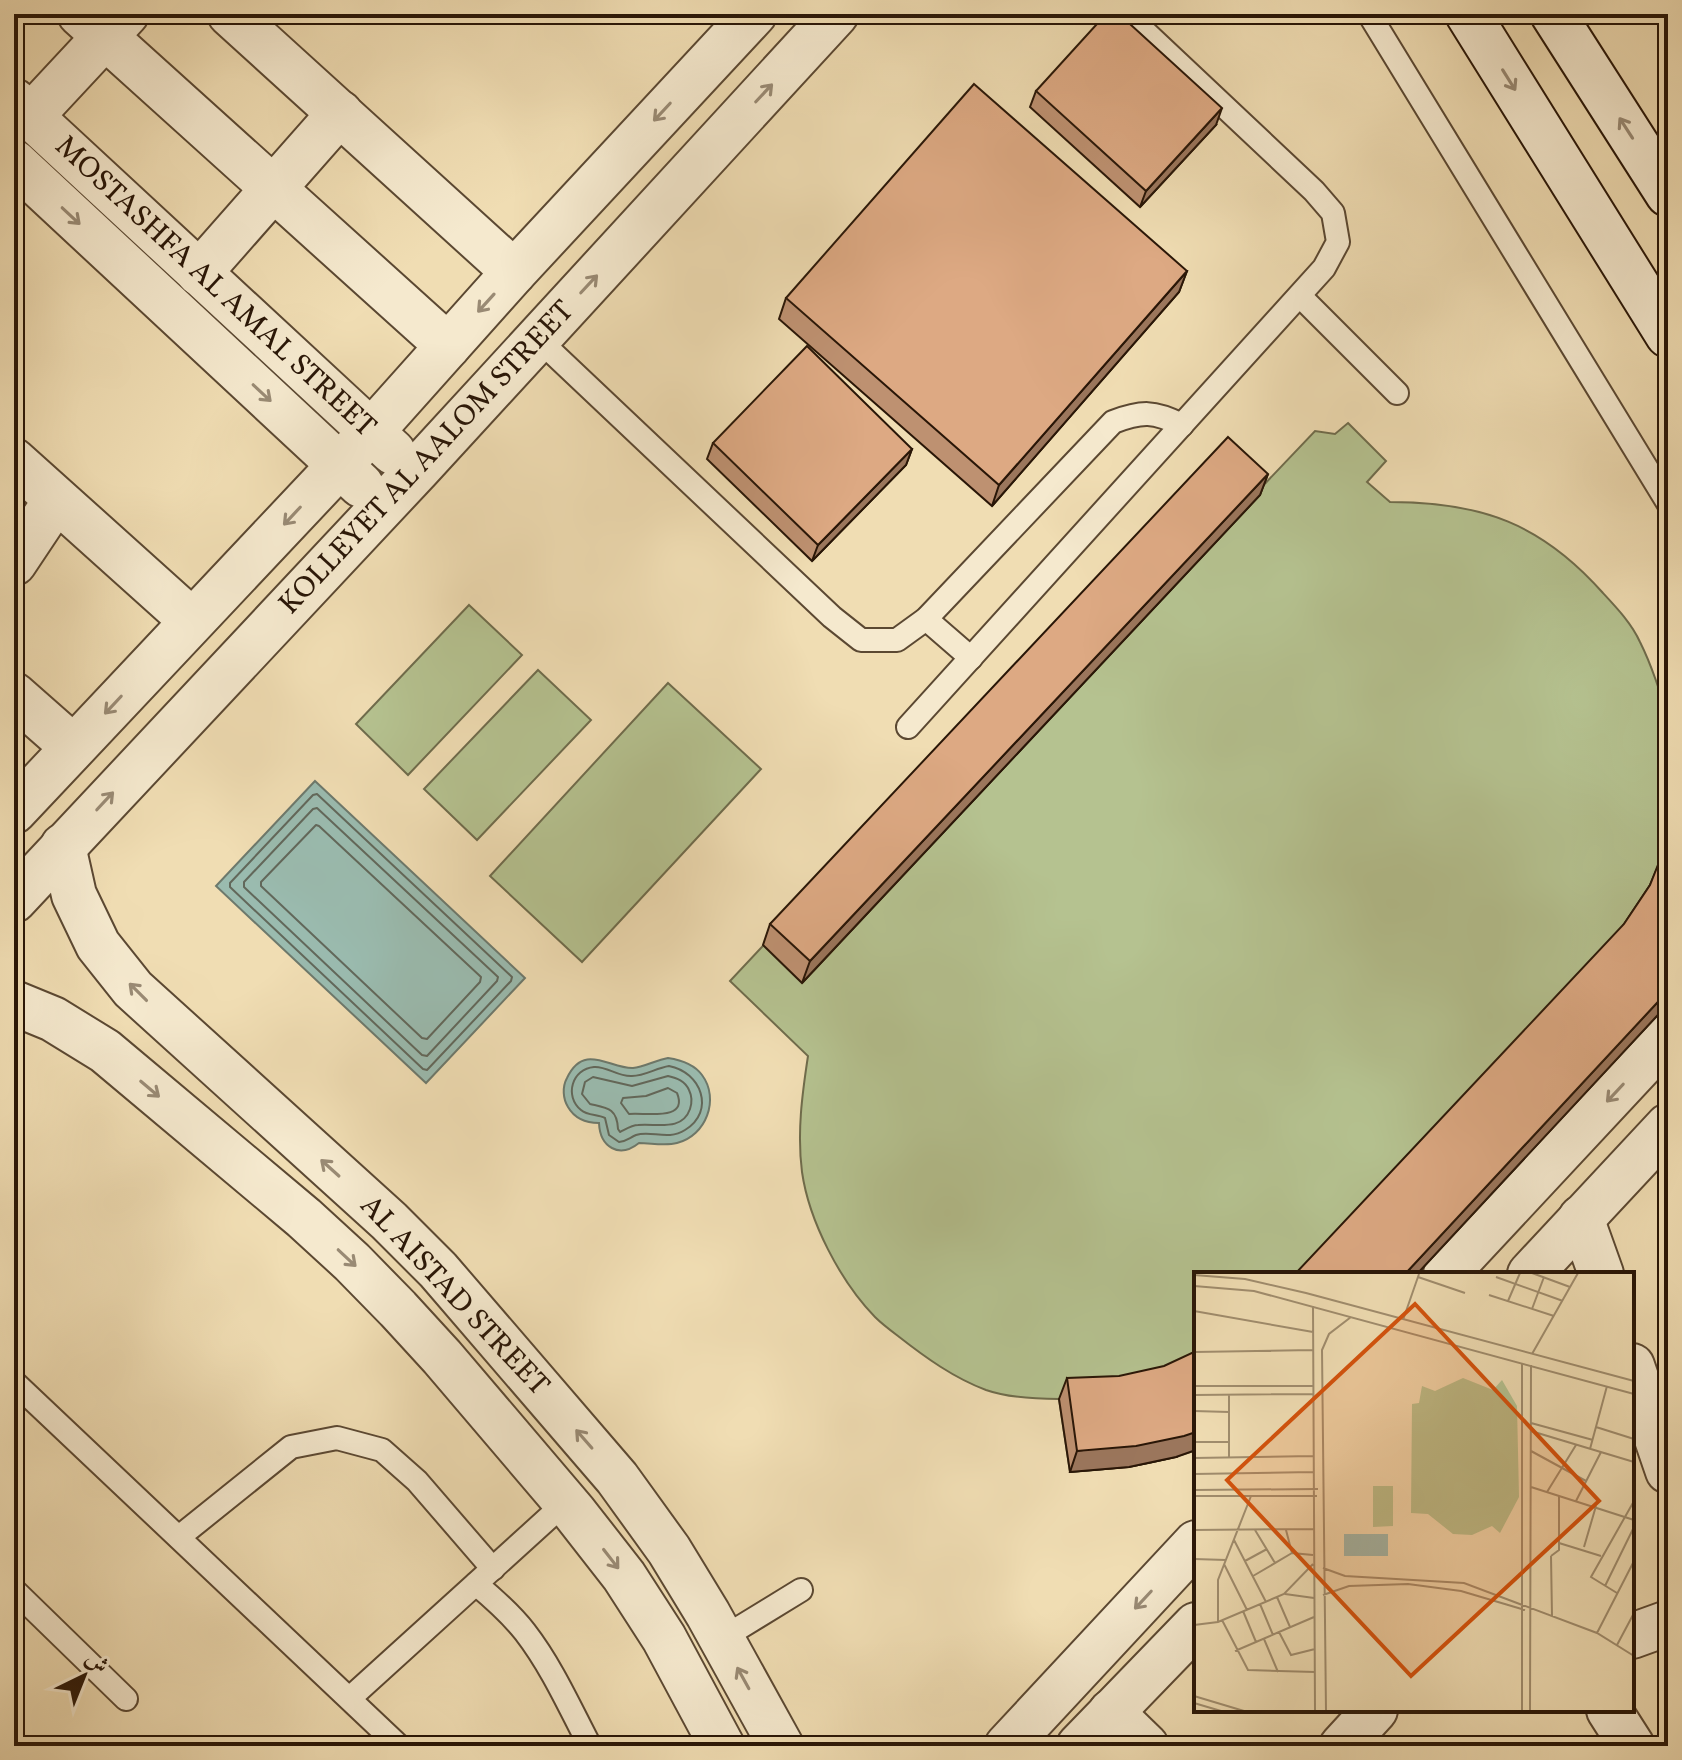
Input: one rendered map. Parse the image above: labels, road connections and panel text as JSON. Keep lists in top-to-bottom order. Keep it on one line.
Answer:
{"streets":{"street":["MOSTASHFA AL AMAL STREET","KOLLEYET AL AALOM STREET","AL AISTAD STREET"]},"crossings":[["MOSTASHFA AL AMAL STREET","KOLLEYET AL AALOM STREET"],["KOLLEYET AL AALOM STREET","AL AISTAD STREET"]],"north":"top right"}
